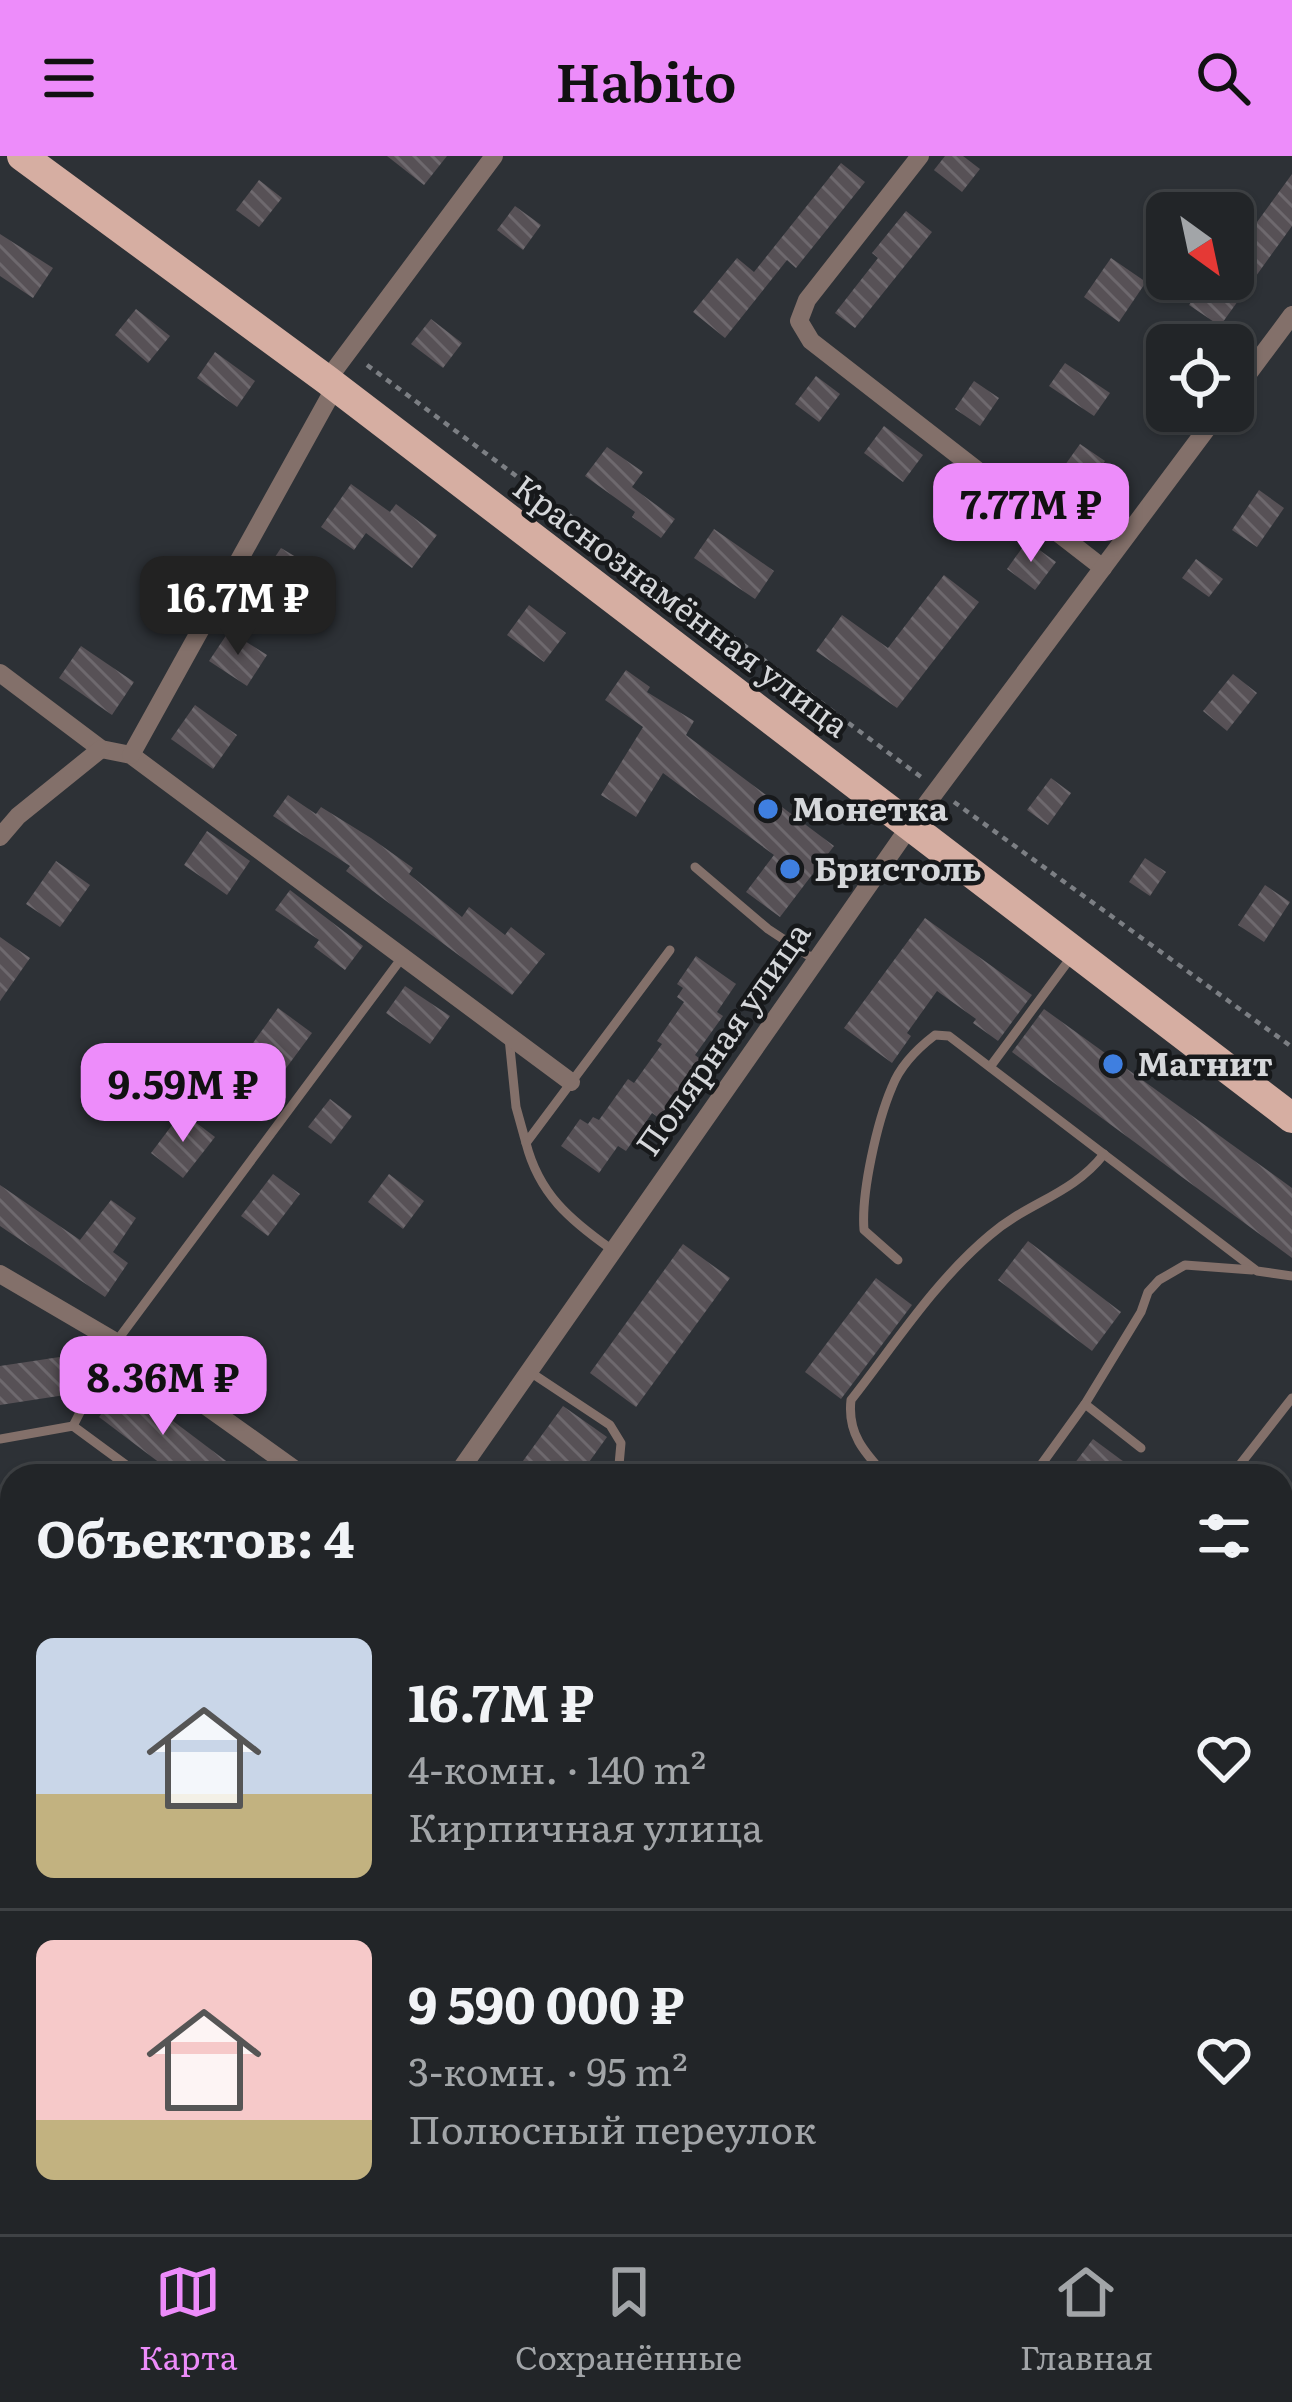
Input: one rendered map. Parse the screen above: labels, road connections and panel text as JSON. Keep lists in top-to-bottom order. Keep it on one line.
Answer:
{"streets":{"main road":["Краснознамённая улица"],"street":["Полярная улица"]},"crossings":[["Краснознамённая улица","Полярная улица"]],"places":["Монетка","Бристоль","Магнит"],"north":"bottom right","page":{"header":"Habito","price":["7.77M ₽","16.7M ₽","9.59M ₽","8.36M ₽"],"heading":"Объектов: 4","list":[{"name":"16.7M ₽","note":"4-комн. · 140 m² · Кирпичная улица"},{"name":"9 590 000 ₽","note":"3-комн. · 95 m² · Полюсный переулок"}],"tabs":["Карта","Сохранённые","Главная"]}}
